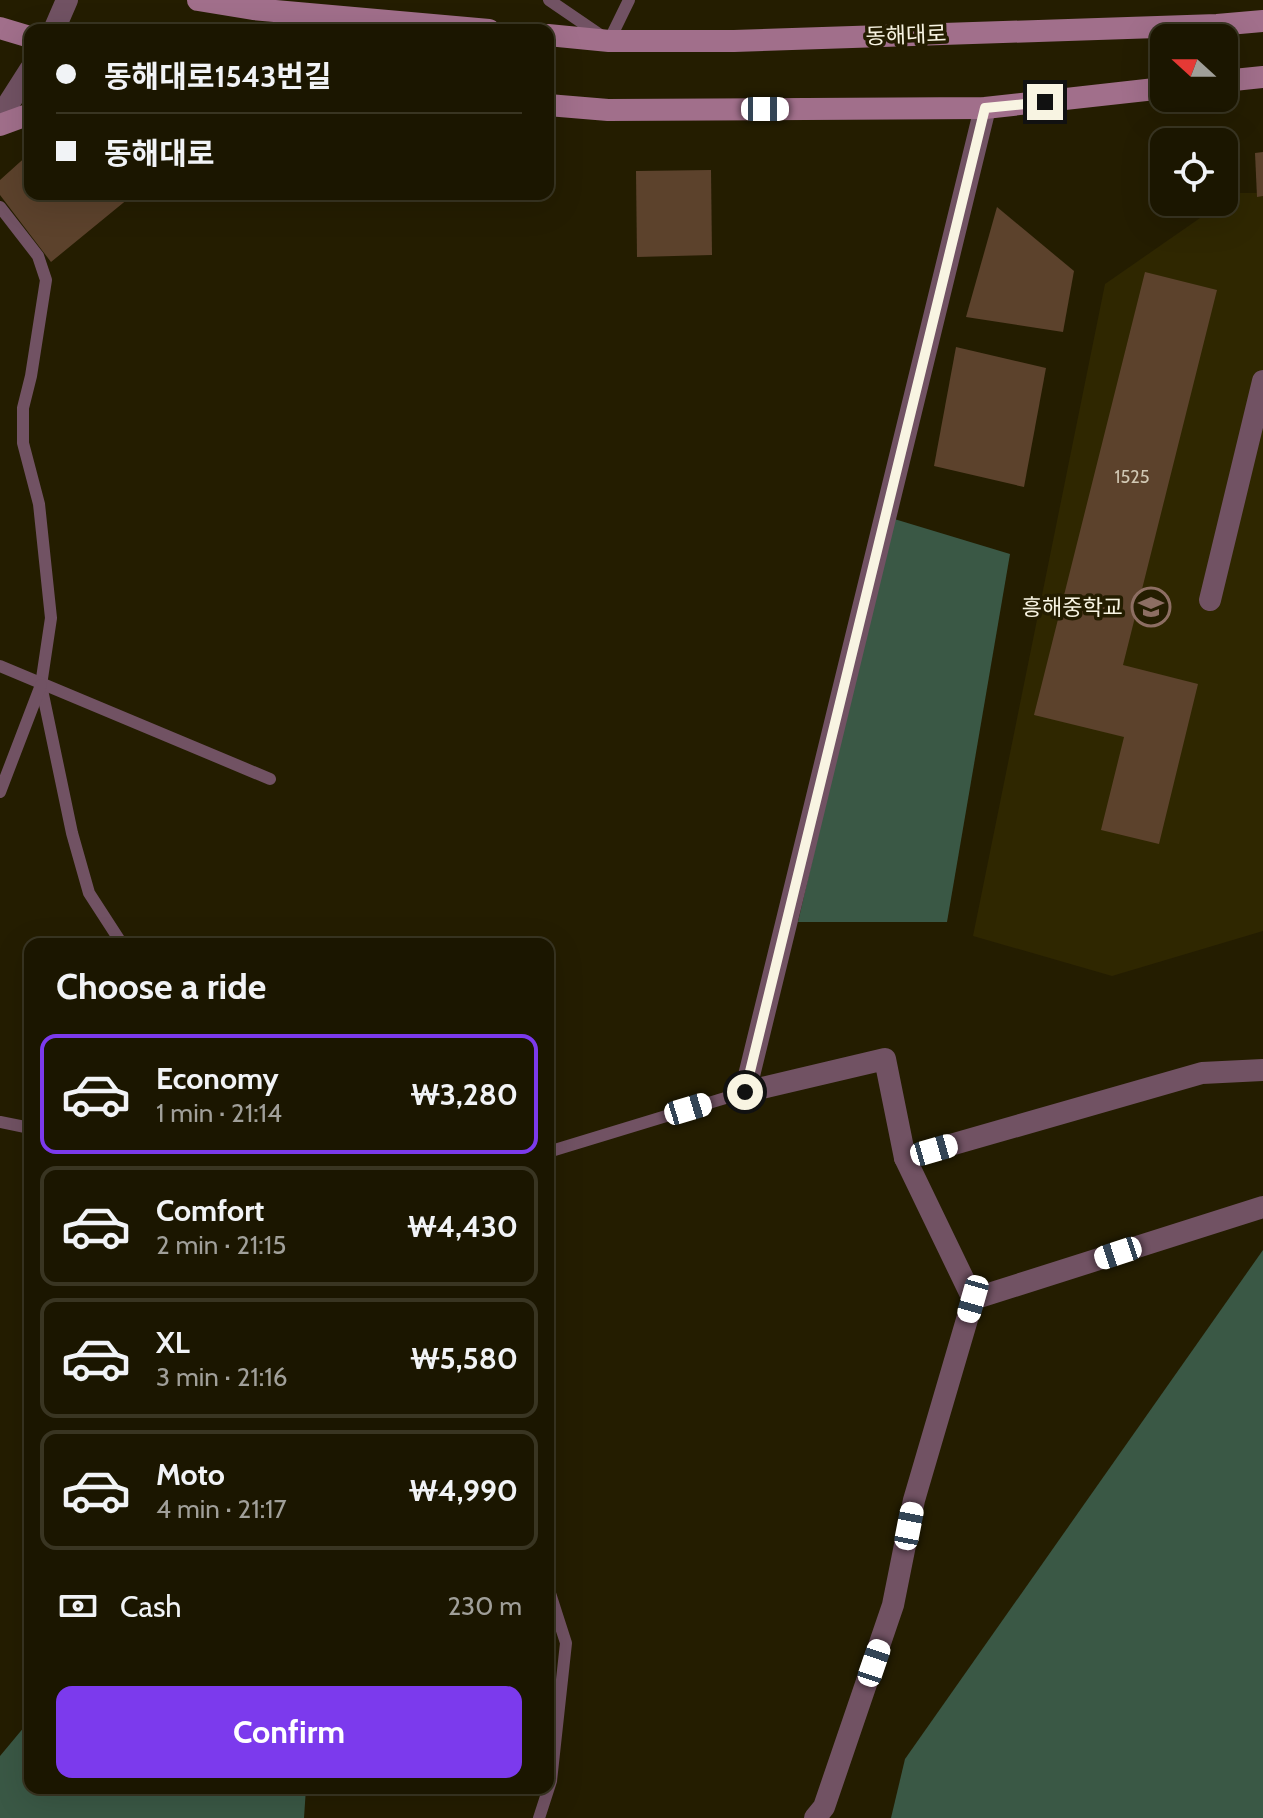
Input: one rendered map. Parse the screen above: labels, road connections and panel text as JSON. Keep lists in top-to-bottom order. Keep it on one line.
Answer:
{"streets":{"main road":["동해대로"]},"places":{"school or university":["흥해중학교"]},"house_numbers":["1525"],"north":"left","page":{"banner":["동해대로1543번길","동해대로"],"heading":"Choose a ride","list":[{"name":"Economy","note":"1 min · 21:14","value":"₩3,280"},{"name":"Comfort","note":"2 min · 21:15","value":"₩4,430"},{"name":"XL","note":"3 min · 21:16","value":"₩5,580"},{"name":"Moto","note":"4 min · 21:17","value":"₩4,990"}],"pay":["Cash","230 m"],"buttons":"Confirm"}}
